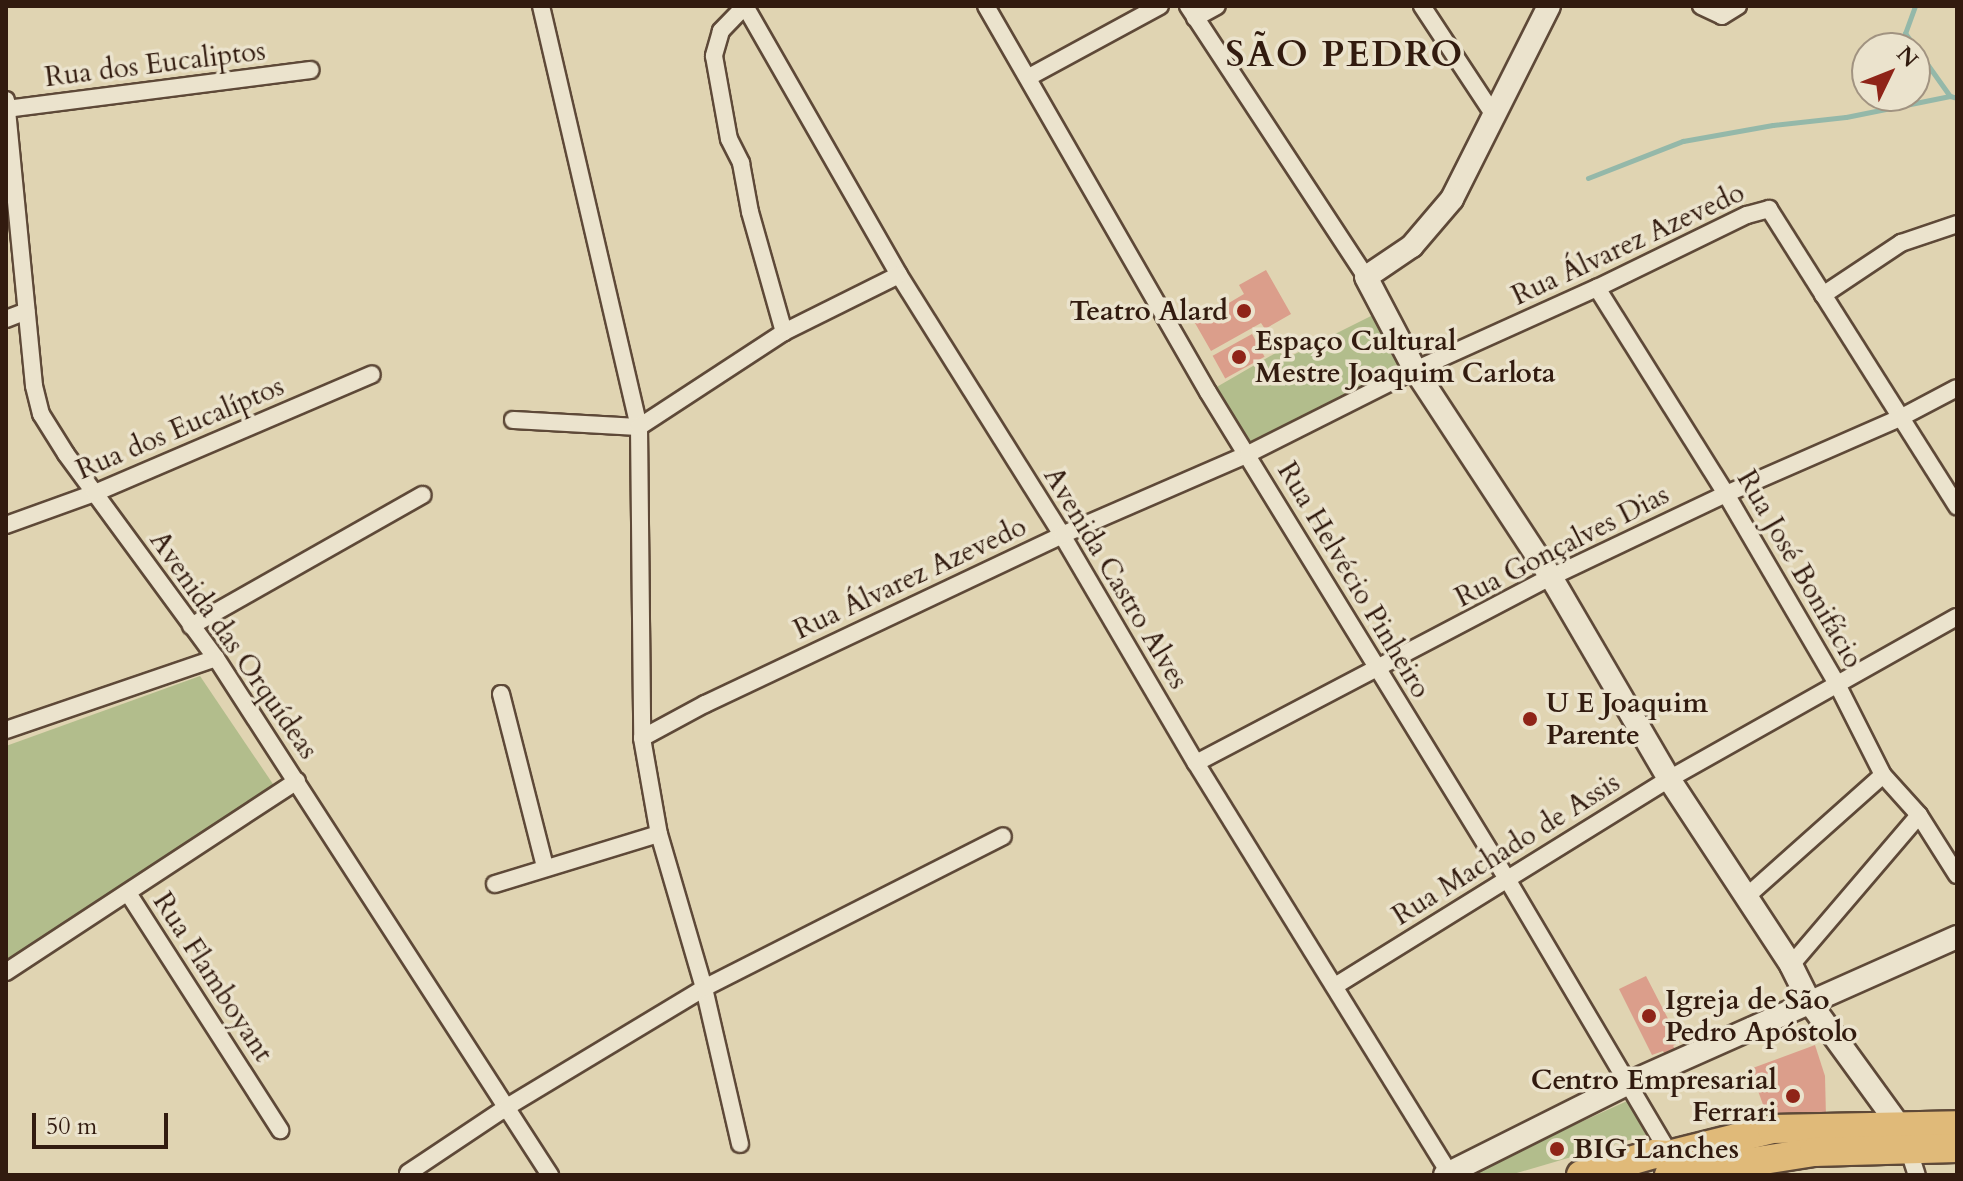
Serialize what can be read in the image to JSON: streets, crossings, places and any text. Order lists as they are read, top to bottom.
{
  "streets": {
    "street": [
      "Rua dos Eucaliptos",
      "Rua Álvarez Azevedo",
      "Rua dos Eucalíptos",
      "Rua Gonçalves Dias",
      "Rua José Bonifácio",
      "Avenida Castro Alves",
      "Rua Helvécio Pinheiro",
      "Avenida das Orquídeas",
      "Rua Machado de Assis",
      "Rua Flamboyant"
    ]
  },
  "crossings": [
    ["Rua dos Eucaliptos", "Avenida das Orquídeas"],
    ["Rua Álvarez Azevedo", "Rua José Bonifácio"],
    ["Rua Álvarez Azevedo", "Avenida Castro Alves"],
    ["Rua Álvarez Azevedo", "Rua Helvécio Pinheiro"],
    ["Rua dos Eucalíptos", "Avenida das Orquídeas"],
    ["Rua Gonçalves Dias", "Rua José Bonifácio"],
    ["Rua Gonçalves Dias", "Avenida Castro Alves"],
    ["Rua Gonçalves Dias", "Rua Helvécio Pinheiro"],
    ["Rua José Bonifácio", "Rua Machado de Assis"],
    ["Avenida Castro Alves", "Rua Machado de Assis"],
    ["Rua Helvécio Pinheiro", "Rua Machado de Assis"]
  ],
  "districts": ["SÃO PEDRO"],
  "places": [
    "Teatro Alard",
    "Espaço Cultural Mestre Joaquim Carlota",
    "U E Joaquim Parente",
    "Igreja de São Pedro Apóstolo",
    "Centro Empresarial Ferrari",
    "BIG Lanches"
  ],
  "scale_bar": "50 m",
  "north": "top right"
}
